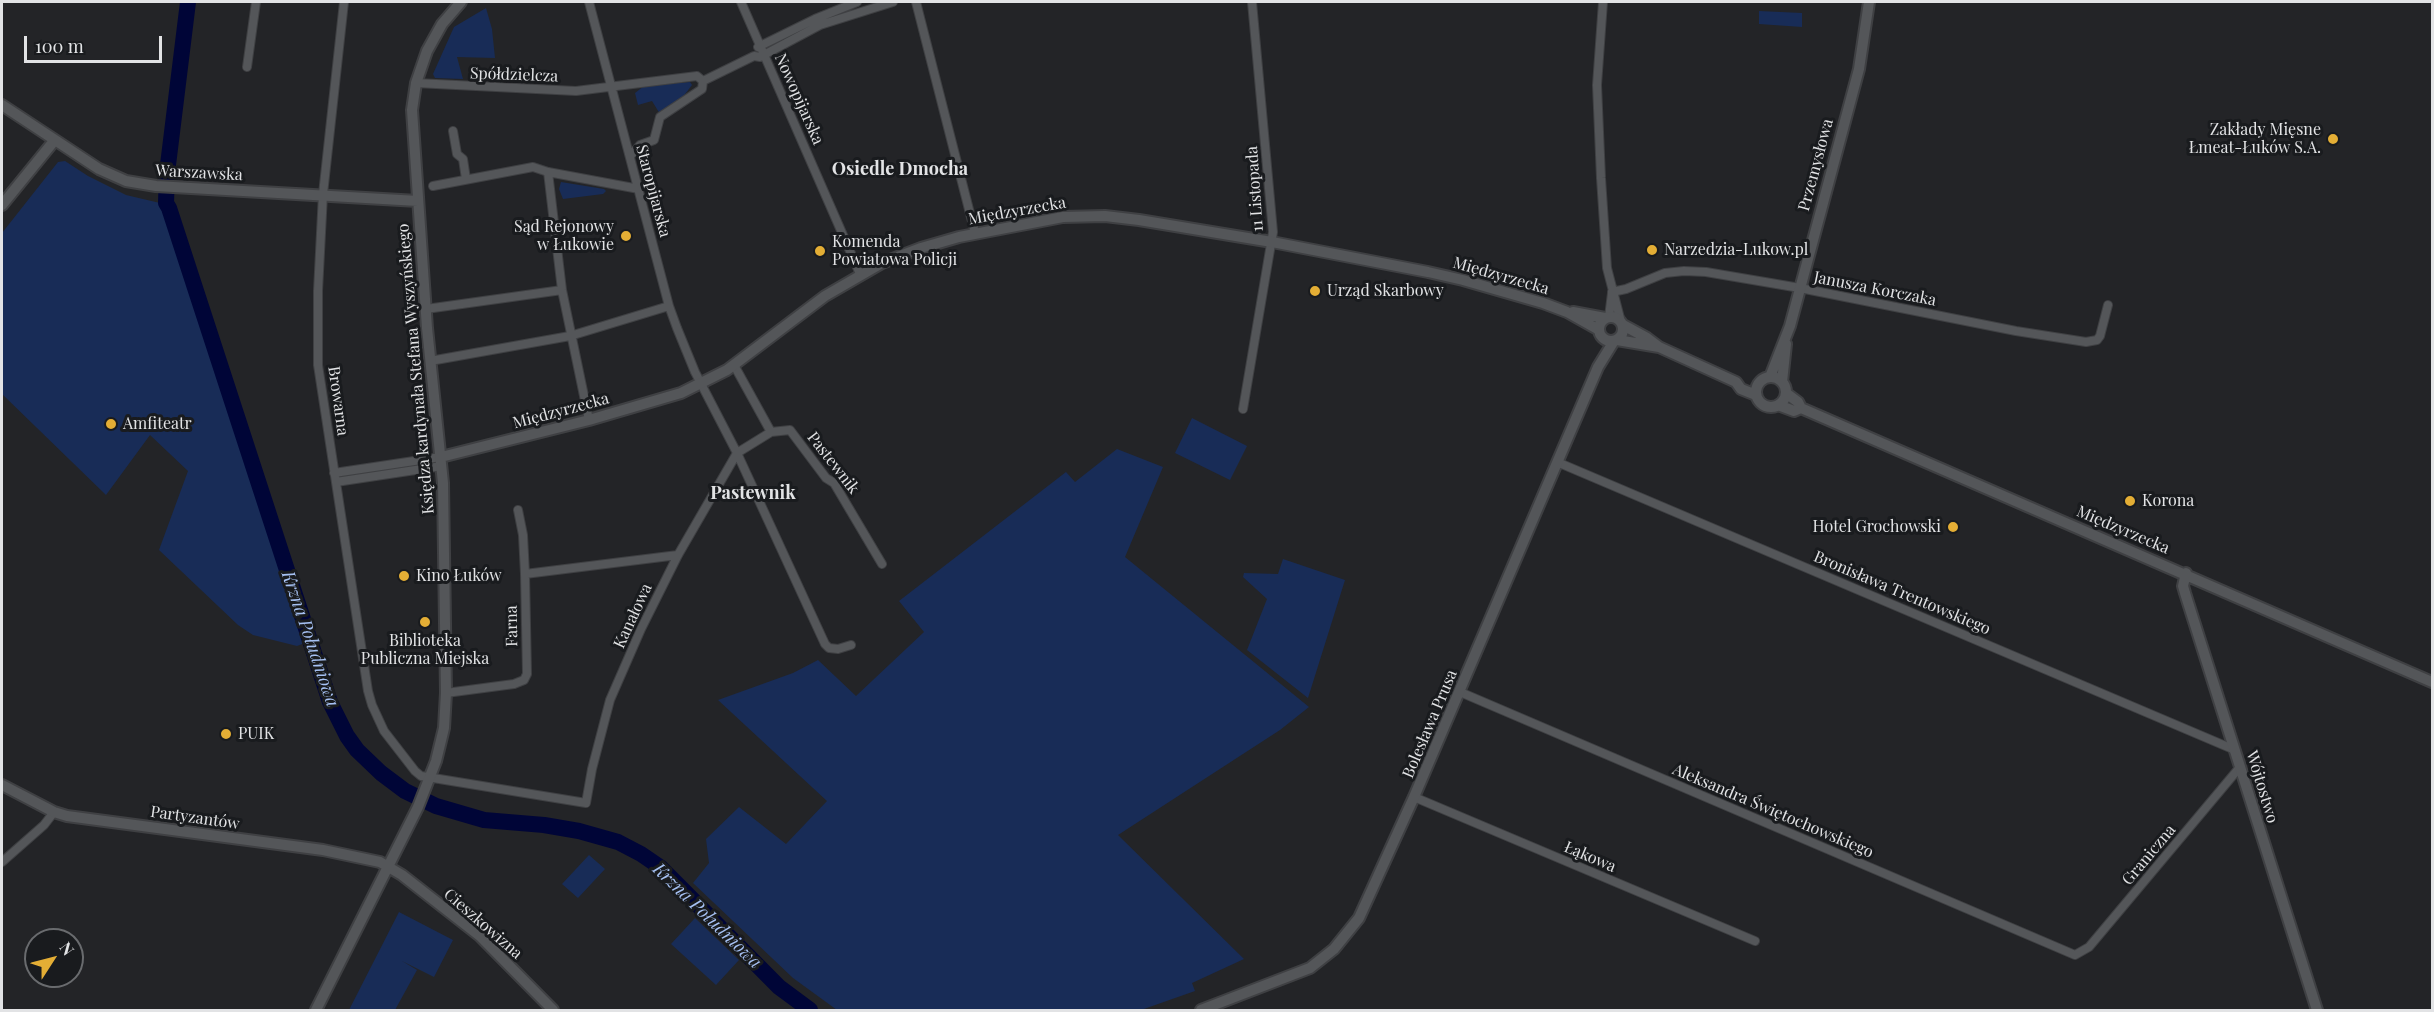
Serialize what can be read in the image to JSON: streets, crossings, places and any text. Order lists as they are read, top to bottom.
{
  "streets": {
    "main road": [
      "Przemysłowa",
      "Warszawska",
      "Międzyrzecka",
      "Księdza kardynała Stefana Wyszyńskiego",
      "Bolesława Prusa",
      "Wójtostwo",
      "Partyzantów",
      "Cieszkowizna"
    ],
    "street": [
      "Spółdzielcza",
      "Nowopijarska",
      "11 Listopada",
      "Staropijarska",
      "Janusza Korczaka",
      "Browarna",
      "Pastewnik",
      "Bronisława Trentowskiego",
      "Kanałowa",
      "Farna",
      "Aleksandra Świętochowskiego",
      "Graniczna",
      "Łąkowa"
    ]
  },
  "crossings": [
    ["Spółdzielcza", "Staropijarska"],
    ["Spółdzielcza", "Księdza kardynała Stefana Wyszyńskiego"],
    ["Nowopijarska", "Międzyrzecka"],
    ["Przemysłowa", "Międzyrzecka"],
    ["Przemysłowa", "Janusza Korczaka"],
    ["Warszawska", "Księdza kardynała Stefana Wyszyńskiego"],
    ["Warszawska", "Browarna"],
    ["11 Listopada", "Międzyrzecka"],
    ["Staropijarska", "Międzyrzecka"],
    ["Międzyrzecka", "Księdza kardynała Stefana Wyszyńskiego"],
    ["Międzyrzecka", "Bolesława Prusa"],
    ["Międzyrzecka", "Wójtostwo"],
    ["Księdza kardynała Stefana Wyszyńskiego", "Browarna"],
    ["Księdza kardynała Stefana Wyszyńskiego", "Kanałowa"],
    ["Księdza kardynała Stefana Wyszyńskiego", "Farna"],
    ["Księdza kardynała Stefana Wyszyńskiego", "Partyzantów"],
    ["Księdza kardynała Stefana Wyszyńskiego", "Cieszkowizna"],
    ["Browarna", "Kanałowa"],
    ["Bronisława Trentowskiego", "Bolesława Prusa"],
    ["Bronisława Trentowskiego", "Wójtostwo"],
    ["Bolesława Prusa", "Aleksandra Świętochowskiego"],
    ["Bolesława Prusa", "Łąkowa"],
    ["Wójtostwo", "Graniczna"],
    ["Aleksandra Świętochowskiego", "Graniczna"],
    ["Partyzantów", "Cieszkowizna"]
  ],
  "districts": ["Osiedle Dmocha", "Pastewnik"],
  "water": ["Krzna Południowa"],
  "places": [
    "Zakłady Mięsne Łmeat-Łuków S.A.",
    "Sąd Rejonowy w Łukowie",
    "Narzedzia-Lukow.pl",
    "Komenda Powiatowa Policji",
    "Urząd Skarbowy",
    "Amfiteatr",
    "Korona",
    "Hotel Grochowski",
    "Kino Łuków",
    "Biblioteka Publiczna Miejska",
    "PUIK"
  ],
  "scale_bar": "100 m",
  "north": "top right"
}
